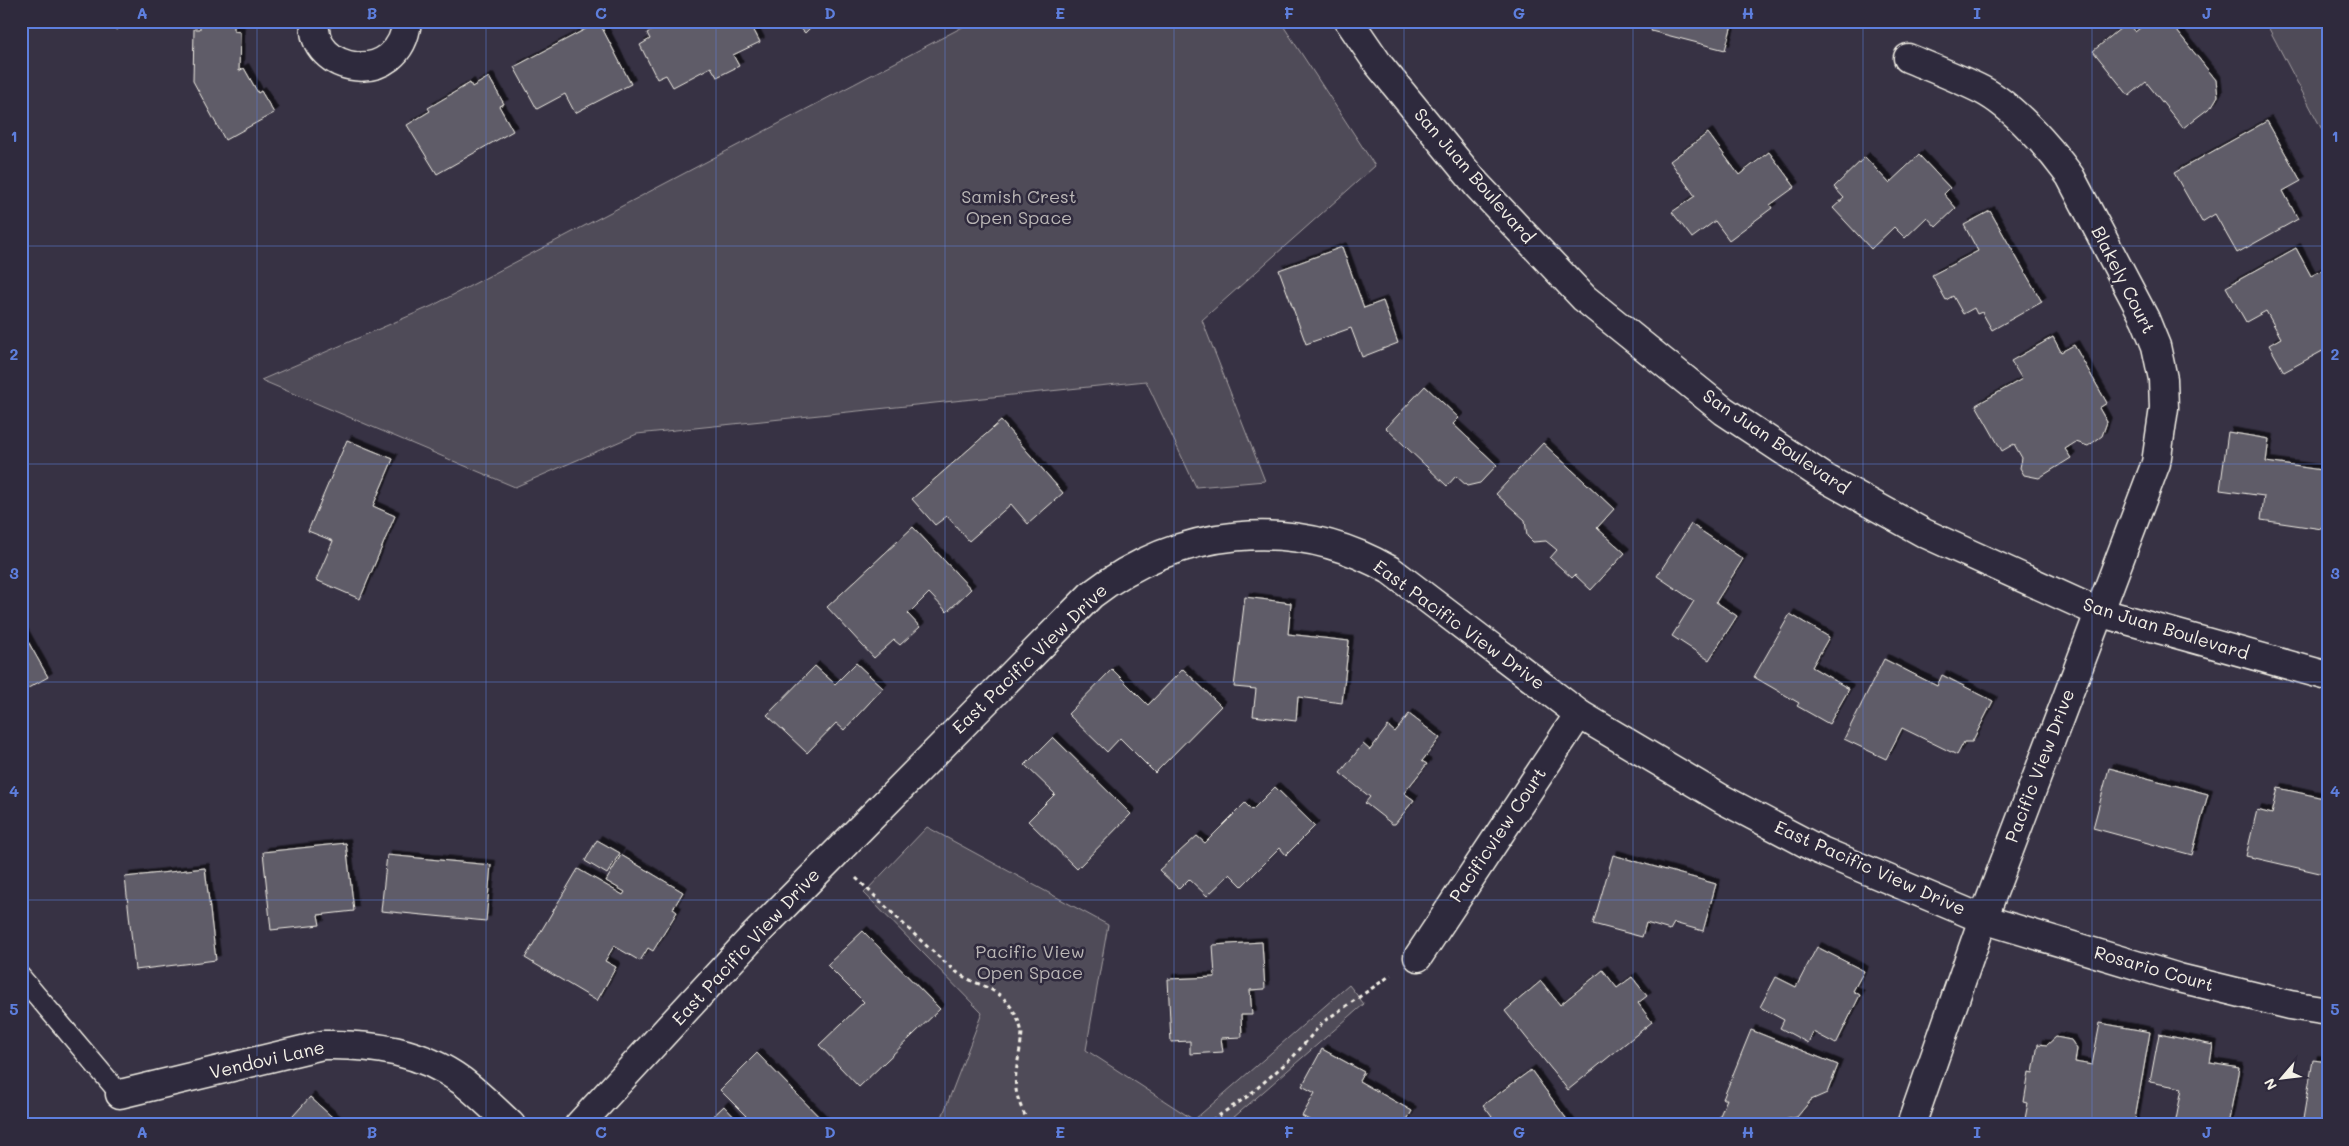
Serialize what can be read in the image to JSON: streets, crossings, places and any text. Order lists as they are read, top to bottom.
{
  "streets": {
    "street": [
      "San Juan Boulevard",
      "Blakely Court",
      "East Pacific View Drive",
      "Pacific View Drive",
      "Pacificview Court",
      "Rosario Court",
      "Vendovi Lane"
    ]
  },
  "crossings": [
    ["San Juan Boulevard", "Blakely Court"],
    ["San Juan Boulevard", "Pacific View Drive"],
    ["Blakely Court", "Pacific View Drive"],
    ["East Pacific View Drive", "Pacific View Drive"],
    ["East Pacific View Drive", "Pacificview Court"],
    ["East Pacific View Drive", "Rosario Court"],
    ["Pacific View Drive", "Rosario Court"]
  ],
  "parks": ["Samish Crest Open Space", "Pacific View Open Space"],
  "north": "bottom left",
  "grid": {
    "columns": [
      "A",
      "B",
      "C",
      "D",
      "E",
      "F",
      "G",
      "H",
      "I",
      "J"
    ],
    "rows": [
      "1",
      "2",
      "3",
      "4",
      "5"
    ]
  }
}
